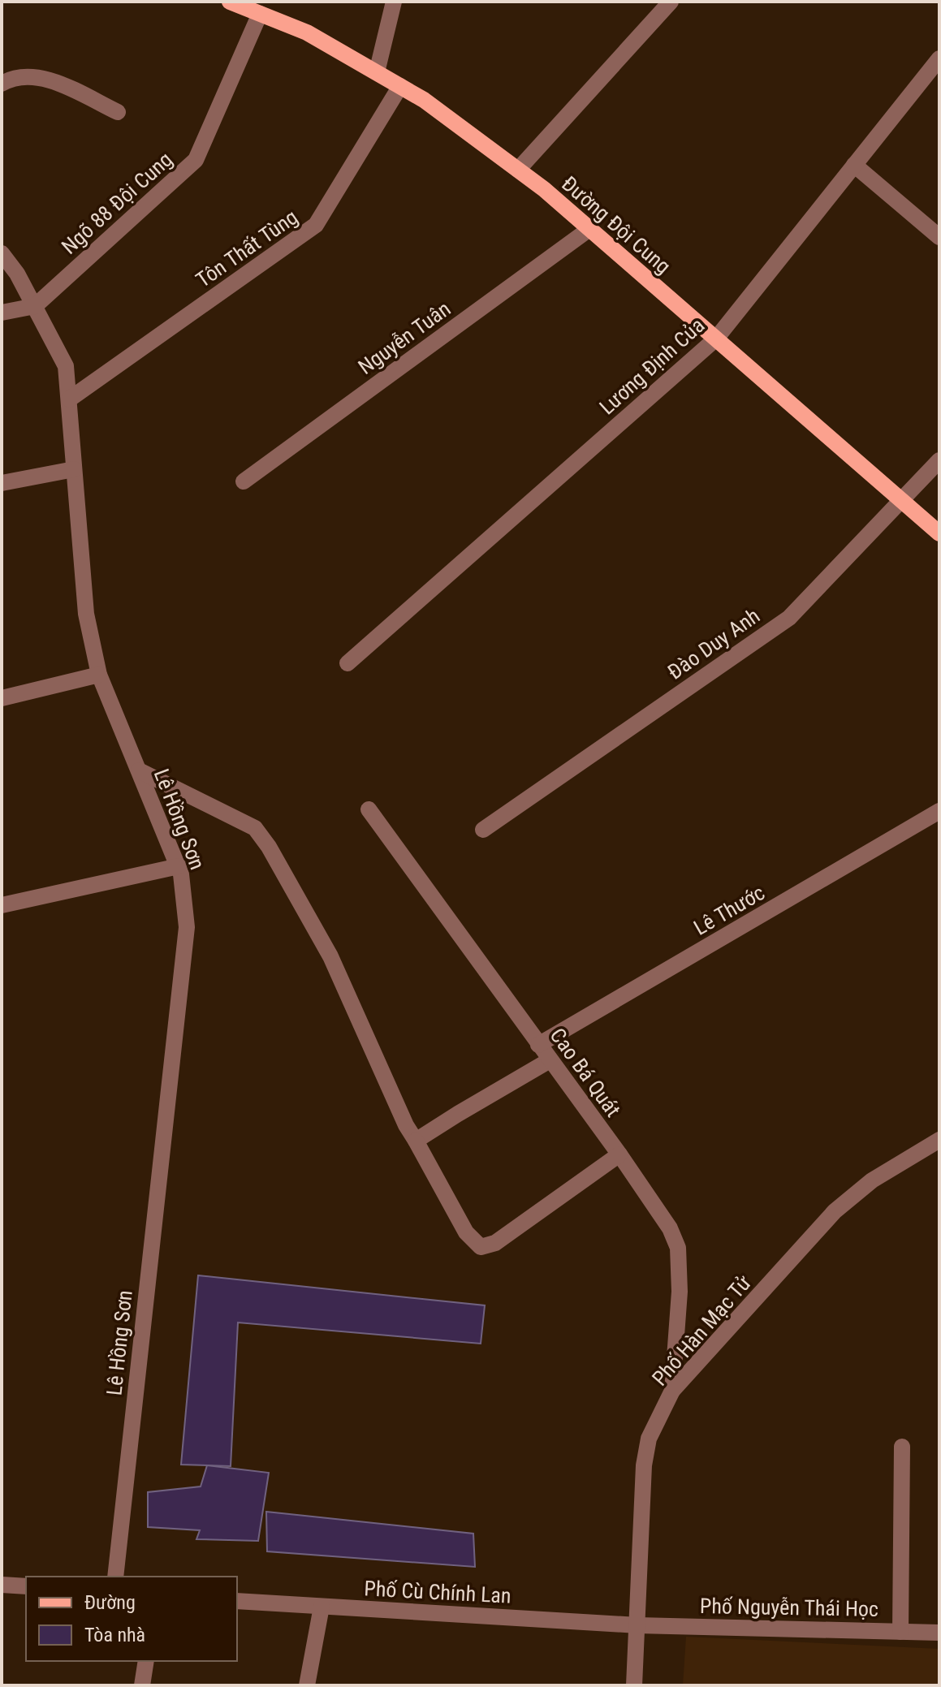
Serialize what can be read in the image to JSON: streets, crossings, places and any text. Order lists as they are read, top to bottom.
{
  "streets": {
    "main road": ["Đường Đội Cung"],
    "street": [
      "Ngõ 88 Đội Cung",
      "Tôn Thất Tùng",
      "Nguyễn Tuân",
      "Lương Định Của",
      "Đào Duy Anh",
      "Lê Hồng Sơn",
      "Lê Thước",
      "Cao Bá Quát",
      "Phố Hàn Mạc Tử",
      "Phố Cù Chính Lan",
      "Phố Nguyễn Thái Học"
    ]
  },
  "crossings": [
    ["Ngõ 88 Đội Cung", "Đường Đội Cung"],
    ["Ngõ 88 Đội Cung", "Lê Hồng Sơn"],
    ["Đường Đội Cung", "Tôn Thất Tùng"],
    ["Đường Đội Cung", "Nguyễn Tuân"],
    ["Đường Đội Cung", "Lương Định Của"],
    ["Đường Đội Cung", "Đào Duy Anh"],
    ["Tôn Thất Tùng", "Lê Hồng Sơn"],
    ["Lê Thước", "Cao Bá Quát"],
    ["Cao Bá Quát", "Phố Hàn Mạc Tử"],
    ["Phố Hàn Mạc Tử", "Phố Cù Chính Lan"],
    ["Phố Hàn Mạc Tử", "Phố Nguyễn Thái Học"],
    ["Phố Cù Chính Lan", "Phố Nguyễn Thái Học"]
  ],
  "legend": ["Đường", "Tòa nhà"]
}
